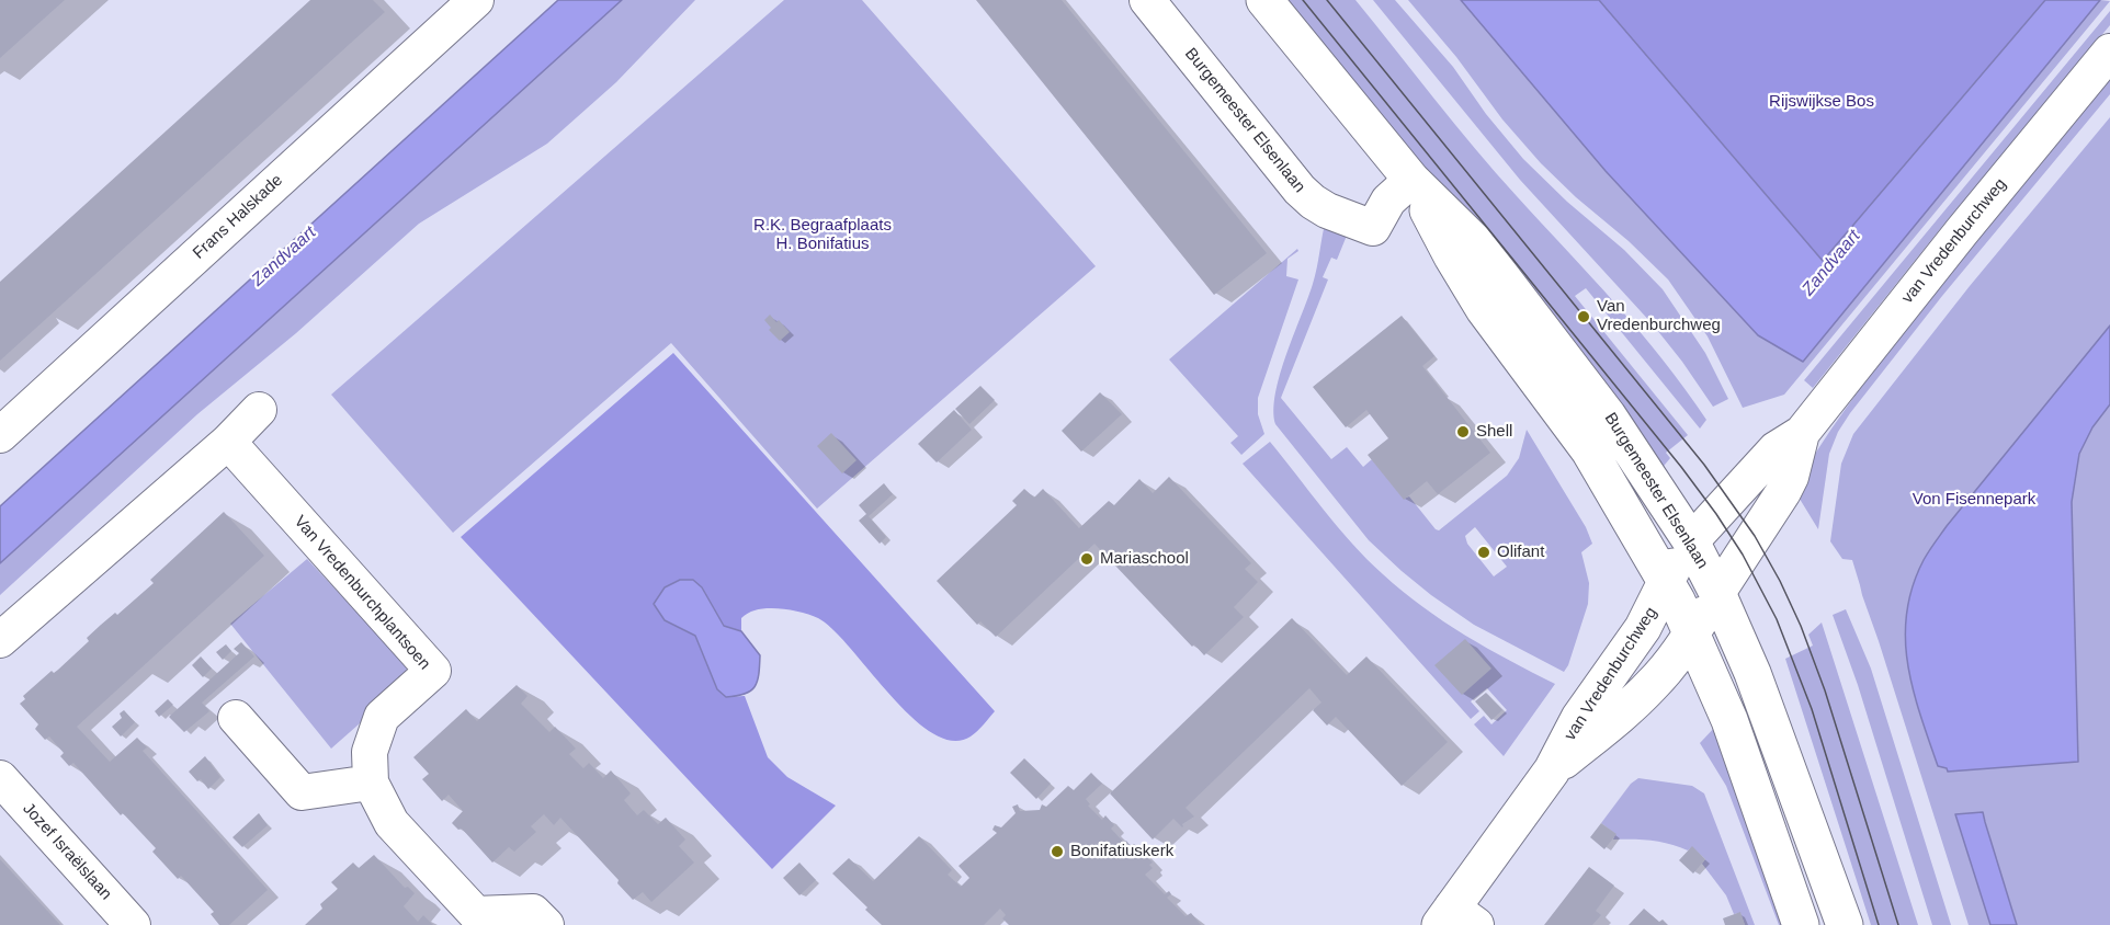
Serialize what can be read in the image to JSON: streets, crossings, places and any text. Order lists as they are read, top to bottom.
{
  "streets": {
    "main road": ["Burgemeester Elsenlaan", "van Vredenburchweg"],
    "street": ["Frans Halskade", "Van Vredenburchplantsoen", "Jozef Israëlslaan"]
  },
  "crossings": [
    ["Burgemeester Elsenlaan", "van Vredenburchweg"]
  ],
  "water": ["Zandvaart"],
  "parks": ["Rijswijkse Bos", "R.K. Begraafplaats H. Bonifatius", "Von Fisennepark"],
  "places": [
    "Van Vredenburchweg",
    "Shell",
    "Olifant",
    "Mariaschool",
    "Bonifatiuskerk"
  ]
}
